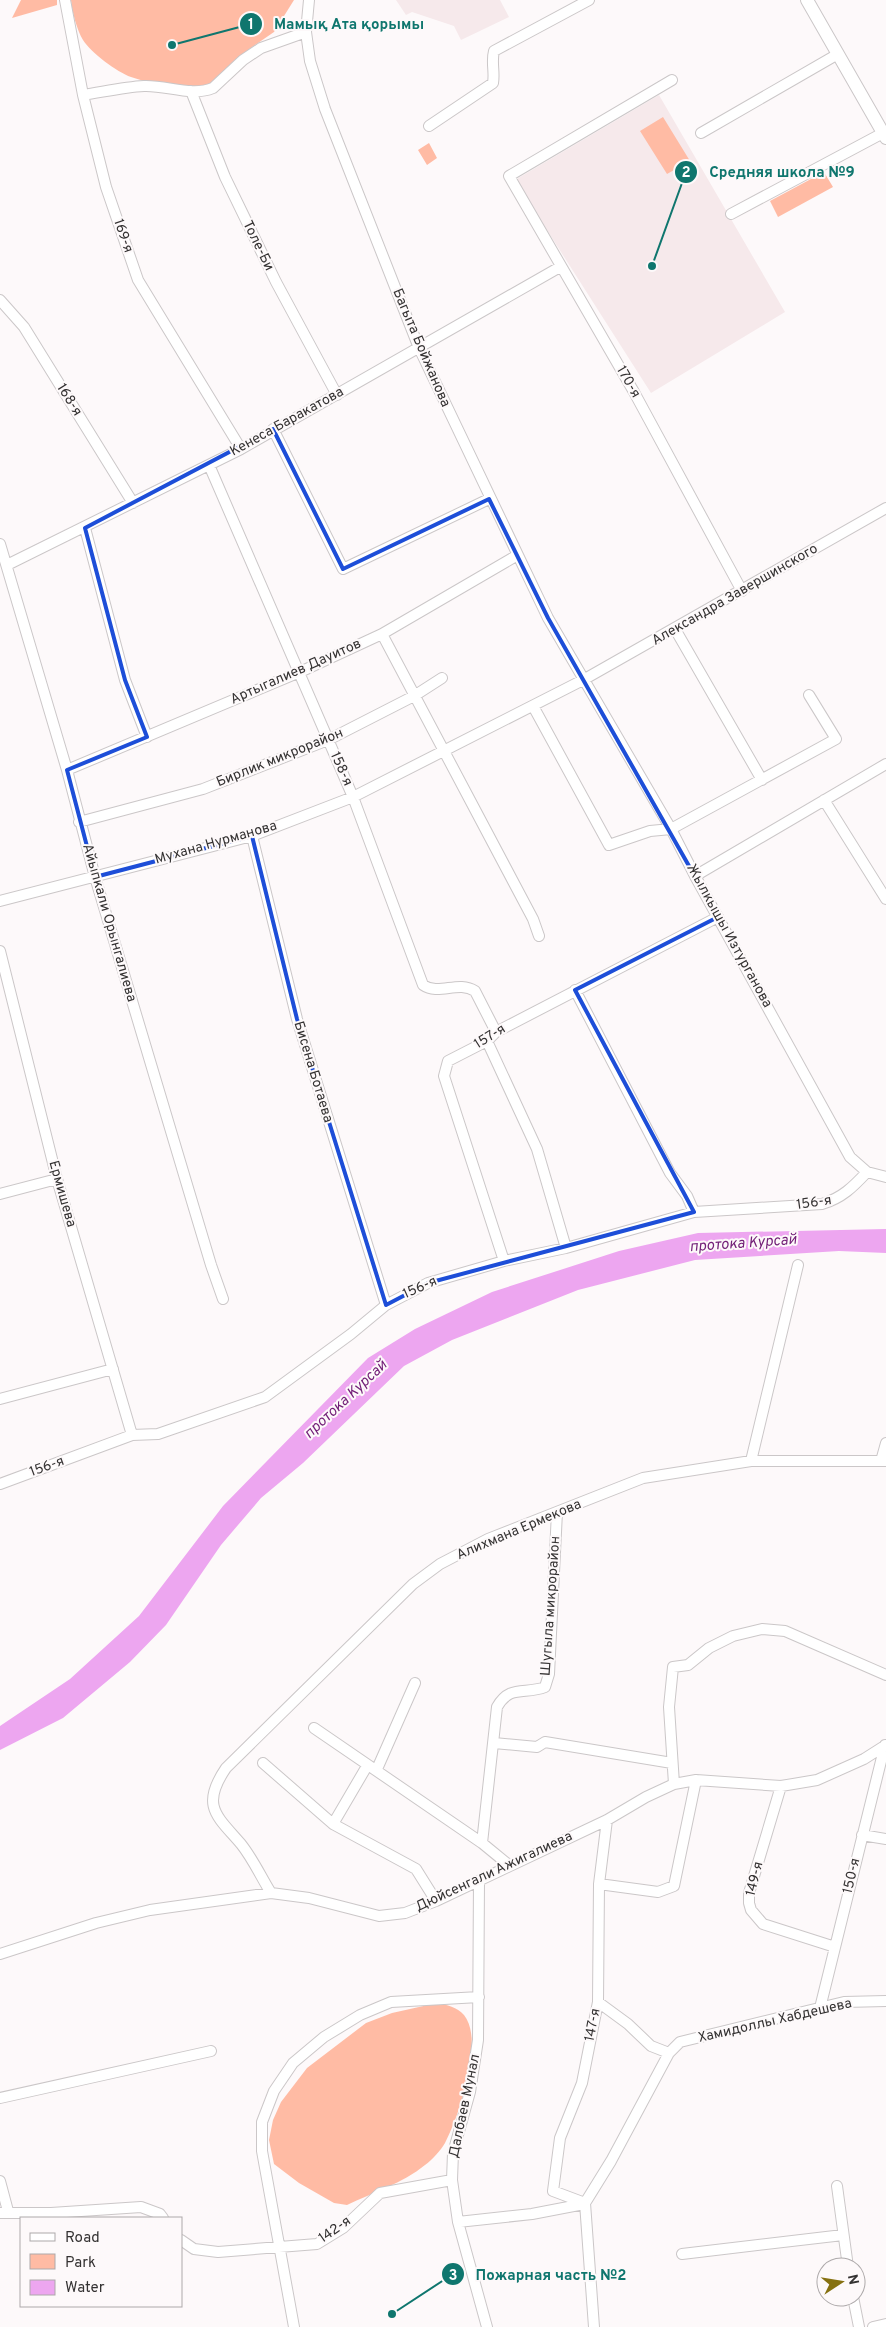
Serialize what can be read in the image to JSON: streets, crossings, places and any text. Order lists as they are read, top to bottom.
{
  "streets": {
    "street": [
      "169-я",
      "Толе-Би",
      "Багыта Бойжанова",
      "170-я",
      "168-я",
      "Кенеса Баракатова",
      "Александра Завершинского",
      "Артыгалиев Дауитов",
      "Бирлик микрорайон",
      "158-я",
      "Мухана Нурманова",
      "Айыпкали Орынгалиева",
      "Жылкышы Изтурганова",
      "157-я",
      "Бисена Ботаева",
      "Ермишева",
      "156-я",
      "Алихмана Ермекова",
      "Шугыла микрорайон",
      "Дюйсенгали Ажигалиева",
      "150-я",
      "149-я",
      "Хамидоллы Хабдешева",
      "147-я",
      "Далбаев Мунал",
      "142-я"
    ]
  },
  "crossings": [
    ["169-я", "Кенеса Баракатова"],
    ["Толе-Би", "Кенеса Баракатова"],
    ["Багыта Бойжанова", "Кенеса Баракатова"],
    ["Багыта Бойжанова", "Александра Завершинского"],
    ["Багыта Бойжанова", "Артыгалиев Дауитов"],
    ["Багыта Бойжанова", "Мухана Нурманова"],
    ["Багыта Бойжанова", "Жылкышы Изтурганова"],
    ["170-я", "Кенеса Баракатова"],
    ["170-я", "Александра Завершинского"],
    ["168-я", "Кенеса Баракатова"],
    ["Кенеса Баракатова", "158-я"],
    ["Кенеса Баракатова", "Айыпкали Орынгалиева"],
    ["Александра Завершинского", "Мухана Нурманова"],
    ["Александра Завершинского", "Жылкышы Изтурганова"],
    ["Артыгалиев Дауитов", "158-я"],
    ["Артыгалиев Дауитов", "Айыпкали Орынгалиева"],
    ["Бирлик микрорайон", "158-я"],
    ["Бирлик микрорайон", "Айыпкали Орынгалиева"],
    ["158-я", "Мухана Нурманова"],
    ["158-я", "157-я"],
    ["Мухана Нурманова", "Айыпкали Орынгалиева"],
    ["Мухана Нурманова", "Жылкышы Изтурганова"],
    ["Мухана Нурманова", "Бисена Ботаева"],
    ["Жылкышы Изтурганова", "157-я"],
    ["Жылкышы Изтурганова", "156-я"],
    ["157-я", "156-я"],
    ["Бисена Ботаева", "156-я"],
    ["Ермишева", "156-я"],
    ["Алихмана Ермекова", "Шугыла микрорайон"],
    ["Алихмана Ермекова", "Дюйсенгали Ажигалиева"],
    ["Дюйсенгали Ажигалиева", "150-я"],
    ["Дюйсенгали Ажигалиева", "149-я"],
    ["Дюйсенгали Ажигалиева", "147-я"],
    ["Дюйсенгали Ажигалиева", "Далбаев Мунал"],
    ["150-я", "149-я"],
    ["150-я", "Хамидоллы Хабдешева"],
    ["Далбаев Мунал", "142-я"]
  ],
  "water": ["протока Курсай"],
  "places": ["Мамық Ата қорымы", "Средняя школа №9", "Пожарная часть №2"],
  "legend": ["Road", "Park", "Water"],
  "north": "right"
}
